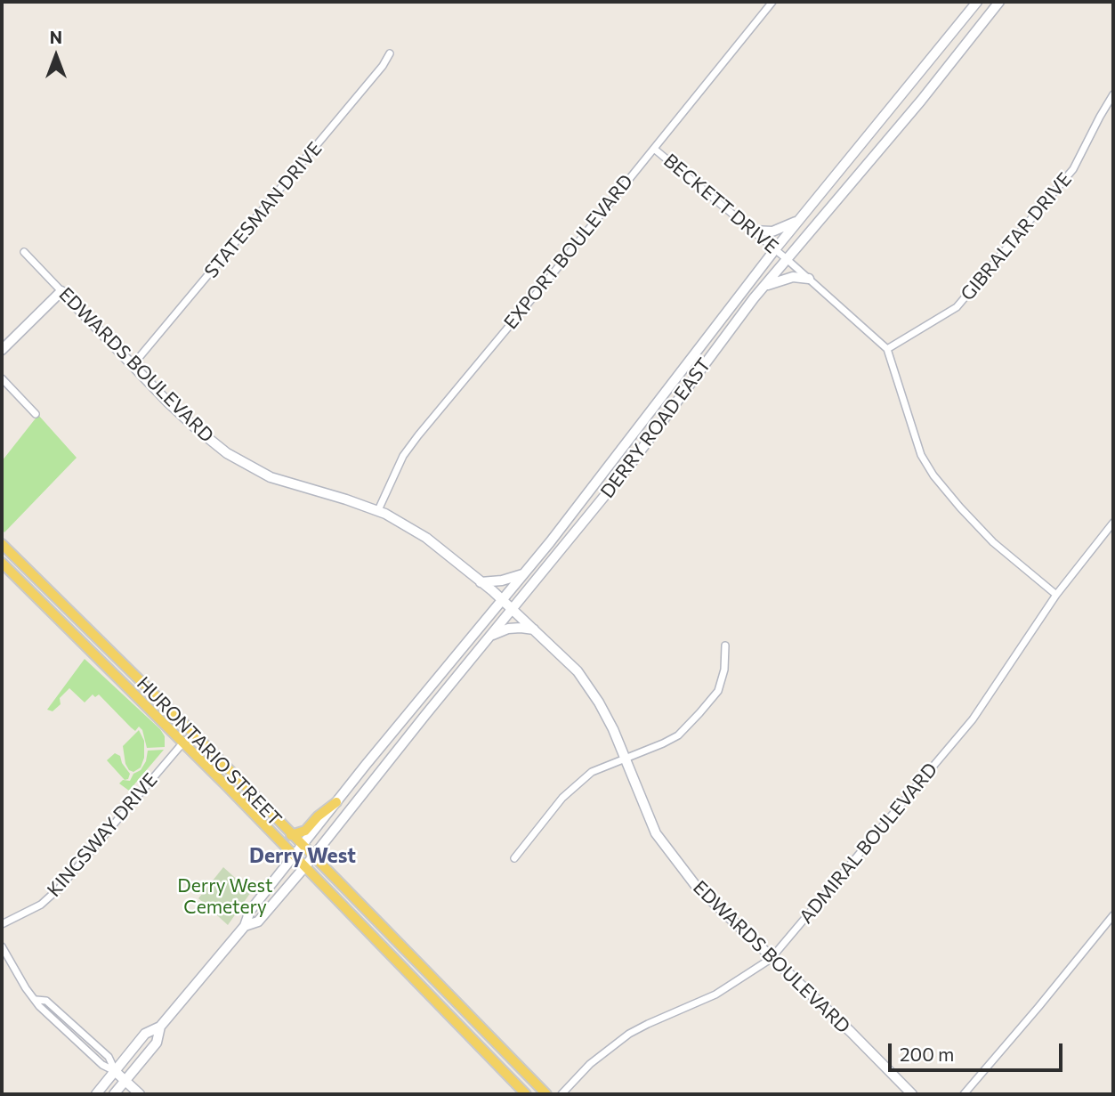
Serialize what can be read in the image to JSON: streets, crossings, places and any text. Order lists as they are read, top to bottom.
{
  "streets": {
    "main road": ["EDWARDS BOULEVARD", "DERRY ROAD EAST", "HURONTARIO STREET"],
    "street": [
      "BECKETT DRIVE",
      "STATESMAN DRIVE",
      "GIBRALTAR DRIVE",
      "EXPORT BOULEVARD",
      "KINGSWAY DRIVE",
      "ADMIRAL BOULEVARD"
    ]
  },
  "crossings": [
    ["BECKETT DRIVE", "GIBRALTAR DRIVE"],
    ["BECKETT DRIVE", "EXPORT BOULEVARD"],
    ["BECKETT DRIVE", "DERRY ROAD EAST"],
    ["STATESMAN DRIVE", "EDWARDS BOULEVARD"],
    ["EXPORT BOULEVARD", "EDWARDS BOULEVARD"],
    ["EDWARDS BOULEVARD", "DERRY ROAD EAST"],
    ["EDWARDS BOULEVARD", "ADMIRAL BOULEVARD"],
    ["DERRY ROAD EAST", "HURONTARIO STREET"],
    ["HURONTARIO STREET", "KINGSWAY DRIVE"]
  ],
  "districts": ["Derry West"],
  "parks": ["Derry West Cemetery"],
  "scale_bar": "200 m",
  "north": "top"
}
